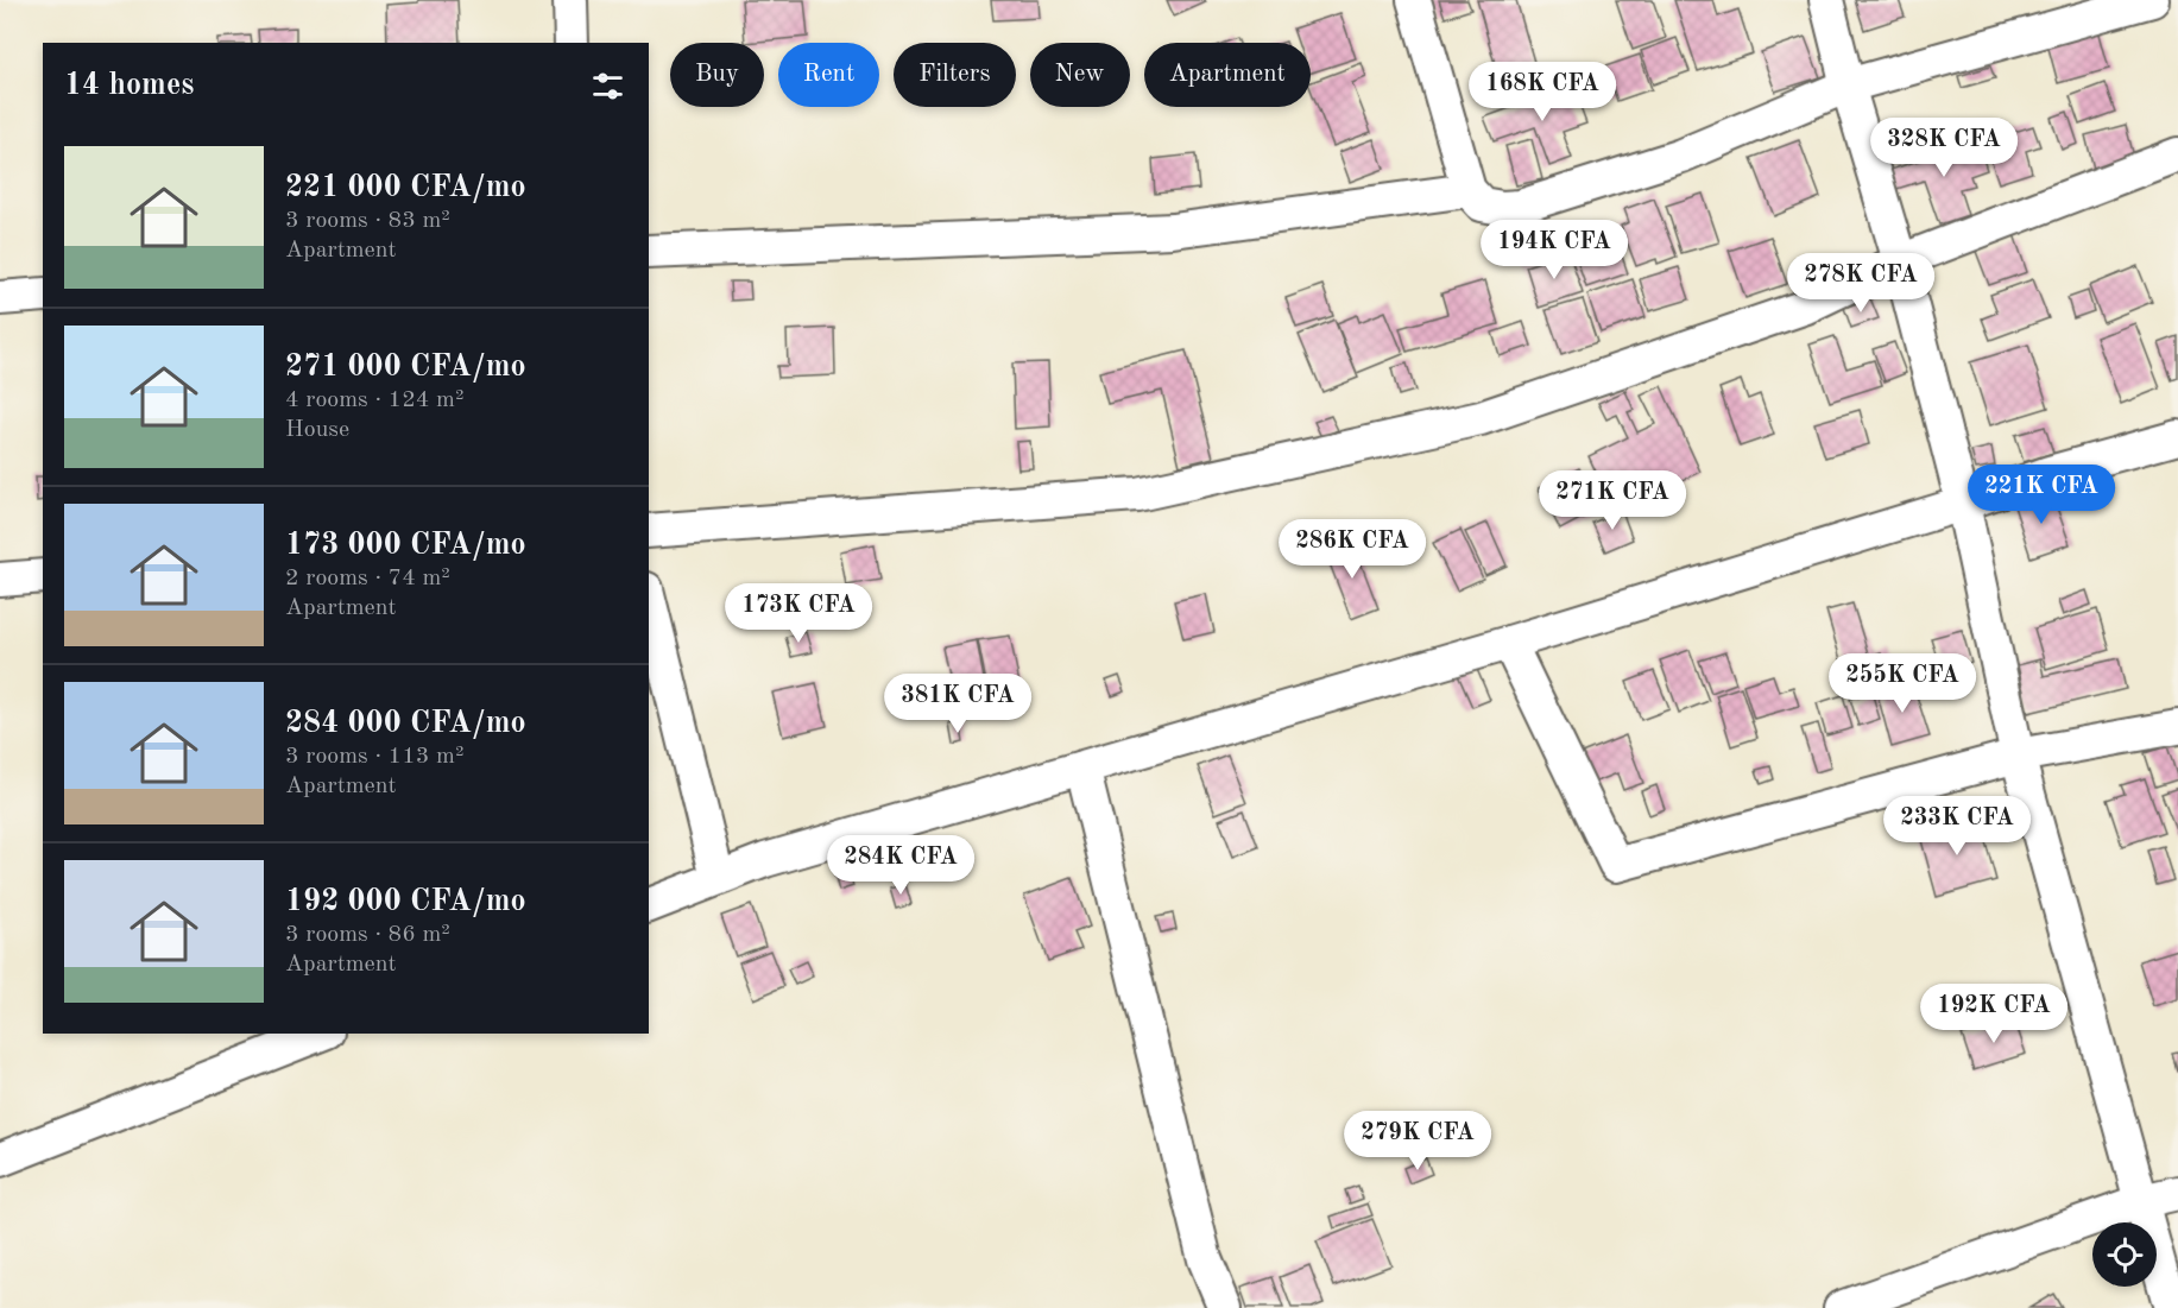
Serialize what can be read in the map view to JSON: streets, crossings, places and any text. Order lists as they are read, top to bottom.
{
  "page": {
    "chip": [
      "Buy",
      "Rent",
      "Filters",
      "New",
      "Apartment"
    ],
    "heading": "14 homes",
    "price": [
      "168K CFA",
      "328K CFA",
      "194K CFA",
      "278K CFA",
      "221K CFA",
      "271K CFA",
      "286K CFA",
      "173K CFA",
      "255K CFA",
      "381K CFA",
      "233K CFA",
      "284K CFA",
      "192K CFA",
      "279K CFA"
    ],
    "list": [
      {
        "name": "221 000 CFA/mo",
        "note": "3 rooms · 83 m² · Apartment"
      },
      {
        "name": "271 000 CFA/mo",
        "note": "4 rooms · 124 m² · House"
      },
      {
        "name": "173 000 CFA/mo",
        "note": "2 rooms · 74 m² · Apartment"
      },
      {
        "name": "284 000 CFA/mo",
        "note": "3 rooms · 113 m² · Apartment"
      },
      {
        "name": "192 000 CFA/mo",
        "note": "3 rooms · 86 m² · Apartment"
      }
    ]
  }
}
